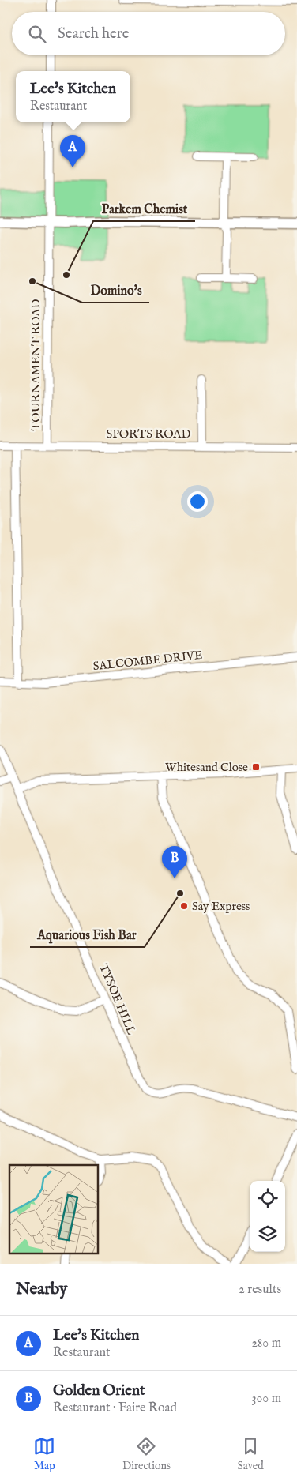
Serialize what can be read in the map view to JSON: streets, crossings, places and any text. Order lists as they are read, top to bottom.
{
  "streets": {
    "street": [
      "TOURNAMENT ROAD",
      "SPORTS ROAD",
      "SALCOMBE DRIVE",
      "TYSOE HILL"
    ]
  },
  "crossings": [
    ["TOURNAMENT ROAD", "SPORTS ROAD"]
  ],
  "places": {
    "other": [
      "Parkem Chemist",
      "Domino's",
      "Aquarious Fish Bar",
      "Say Express"
    ],
    "transit": ["Whitesand Close"]
  },
  "page": {
    "search": "Search here",
    "popup": ["Lee's Kitchen", "Restaurant"],
    "pins": ["A", "B"],
    "heading": ["Nearby", "2 results"],
    "list": [
      {
        "mark": "A",
        "name": "Lee's Kitchen",
        "note": "Restaurant",
        "value": "280 m"
      },
      {
        "mark": "B",
        "name": "Golden Orient",
        "note": "Restaurant · Faire Road",
        "value": "300 m"
      }
    ],
    "nav": ["Map", "Directions", "Saved"]
  }
}
